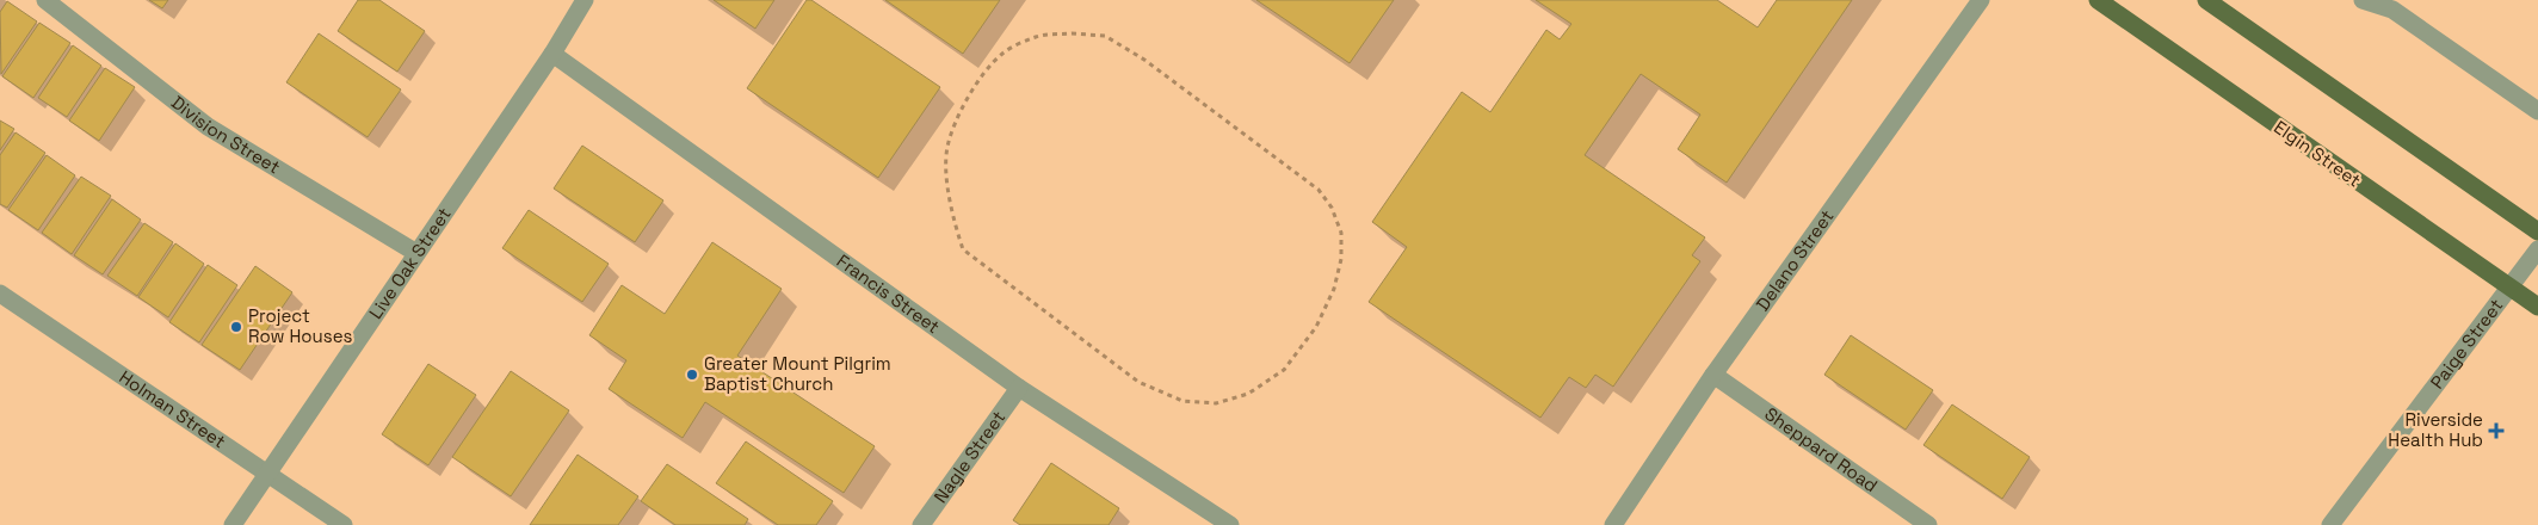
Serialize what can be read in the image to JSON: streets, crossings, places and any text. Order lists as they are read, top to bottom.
{
  "streets": {
    "main road": ["Elgin Street"],
    "street": [
      "Division Street",
      "Delano Street",
      "Live Oak Street",
      "Francis Street",
      "Paige Street",
      "Holman Street",
      "Sheppard Road",
      "Nagle Street"
    ]
  },
  "crossings": [
    ["Division Street", "Live Oak Street"],
    ["Elgin Street", "Paige Street"],
    ["Delano Street", "Sheppard Road"],
    ["Live Oak Street", "Francis Street"],
    ["Live Oak Street", "Holman Street"],
    ["Francis Street", "Nagle Street"]
  ],
  "places": {
    "other": ["Project Row Houses", "Greater Mount Pilgrim Baptist Church"],
    "health": ["Riverside Health Hub"]
  }
}
